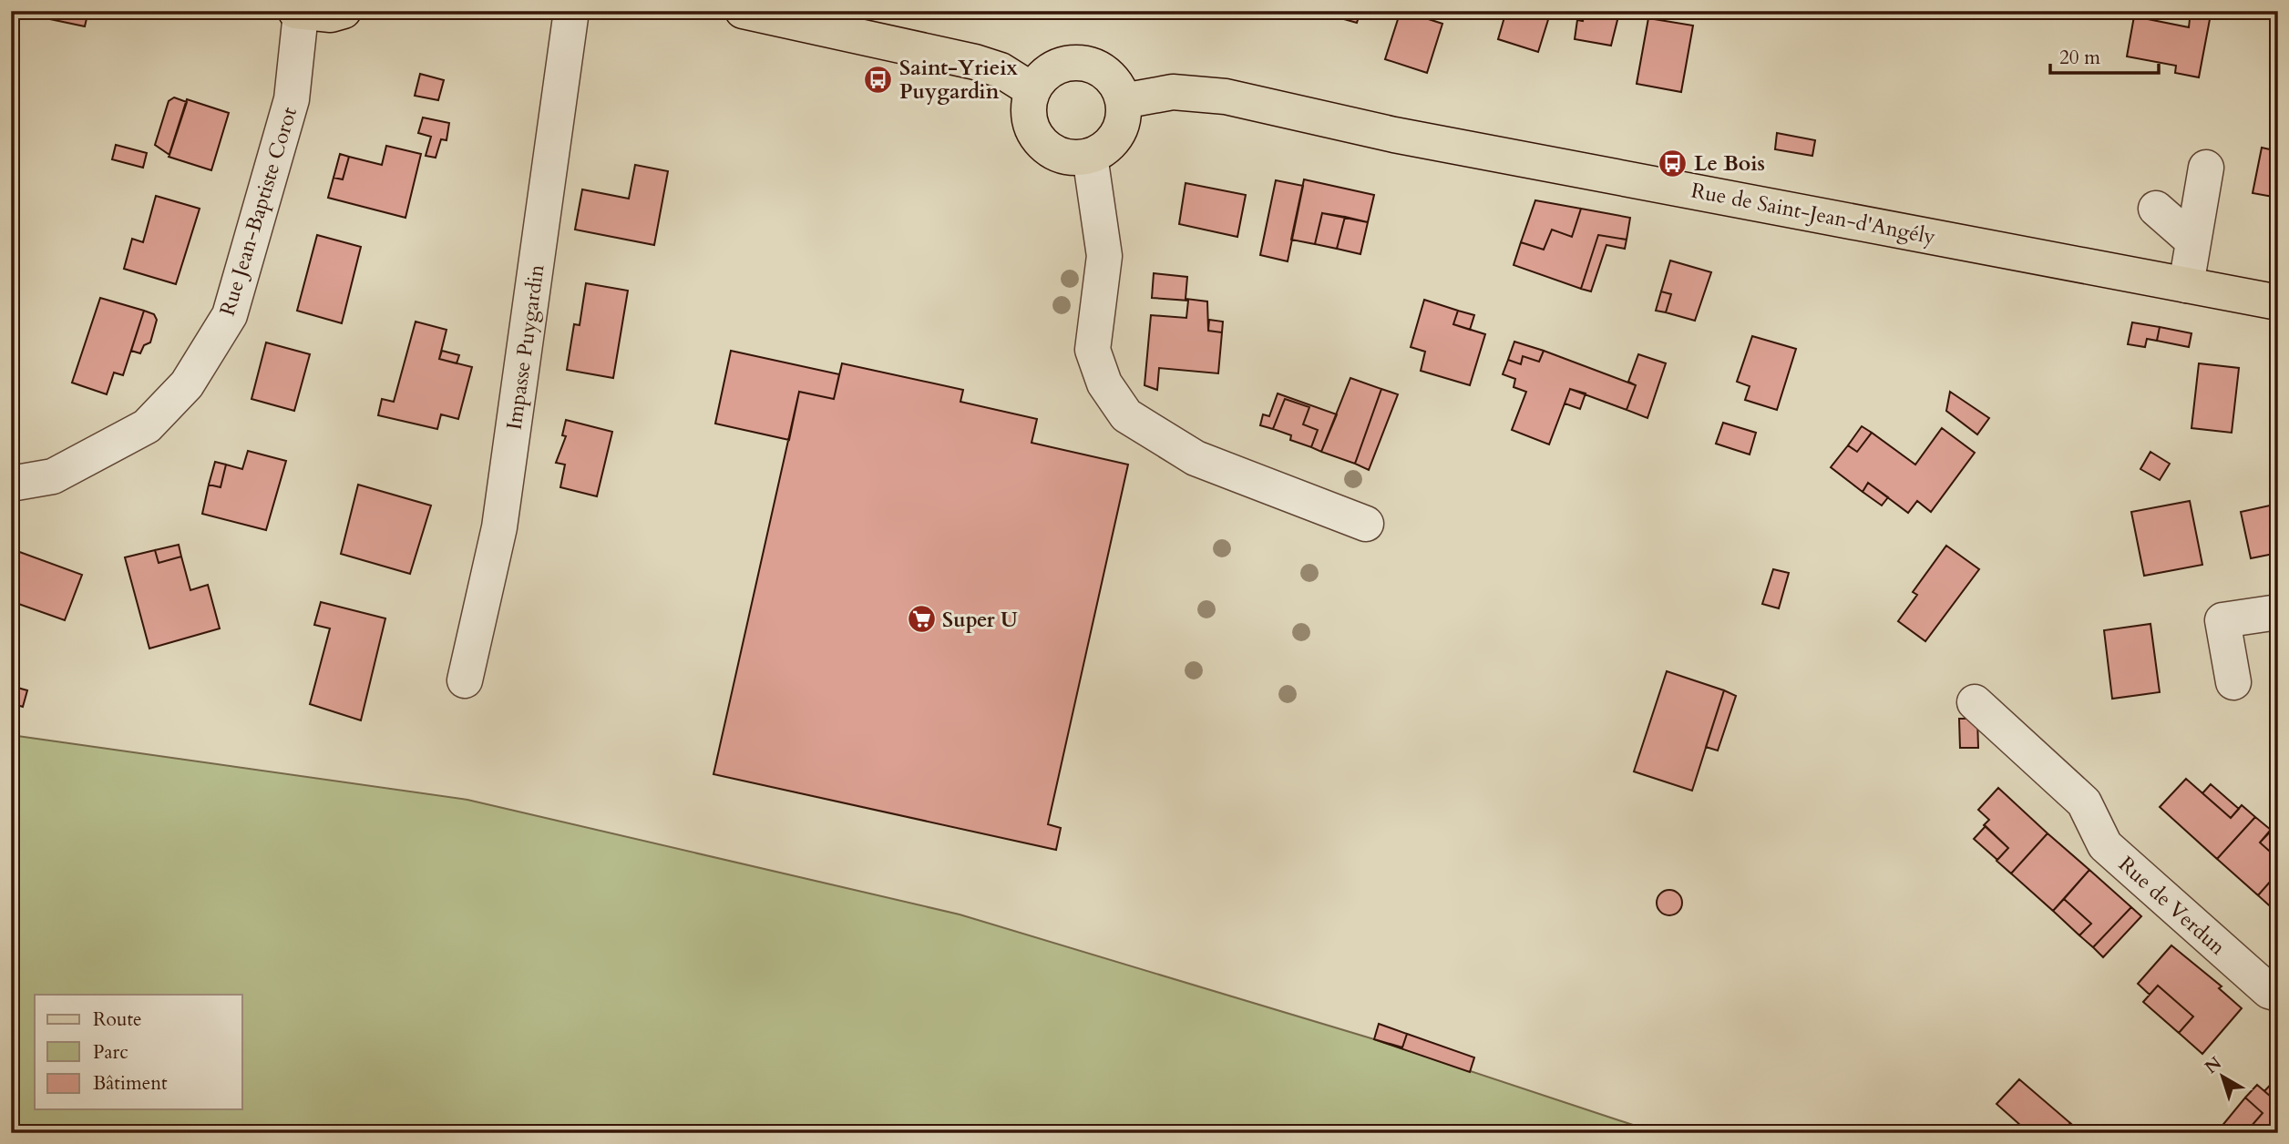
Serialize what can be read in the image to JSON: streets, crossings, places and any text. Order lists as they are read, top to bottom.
{
  "streets": {
    "main road": ["Rue de Saint-Jean-d'Angély"],
    "street": ["Rue Jean-Baptiste Corot", "Impasse Puygardin", "Rue de Verdun"]
  },
  "places": {
    "bus stop": ["Saint-Yrieix Puygardin", "Le Bois"],
    "supermarket": ["Super U"]
  },
  "legend": ["Route", "Parc", "Bâtiment"],
  "scale_bar": "20 m",
  "north": "top left"
}
